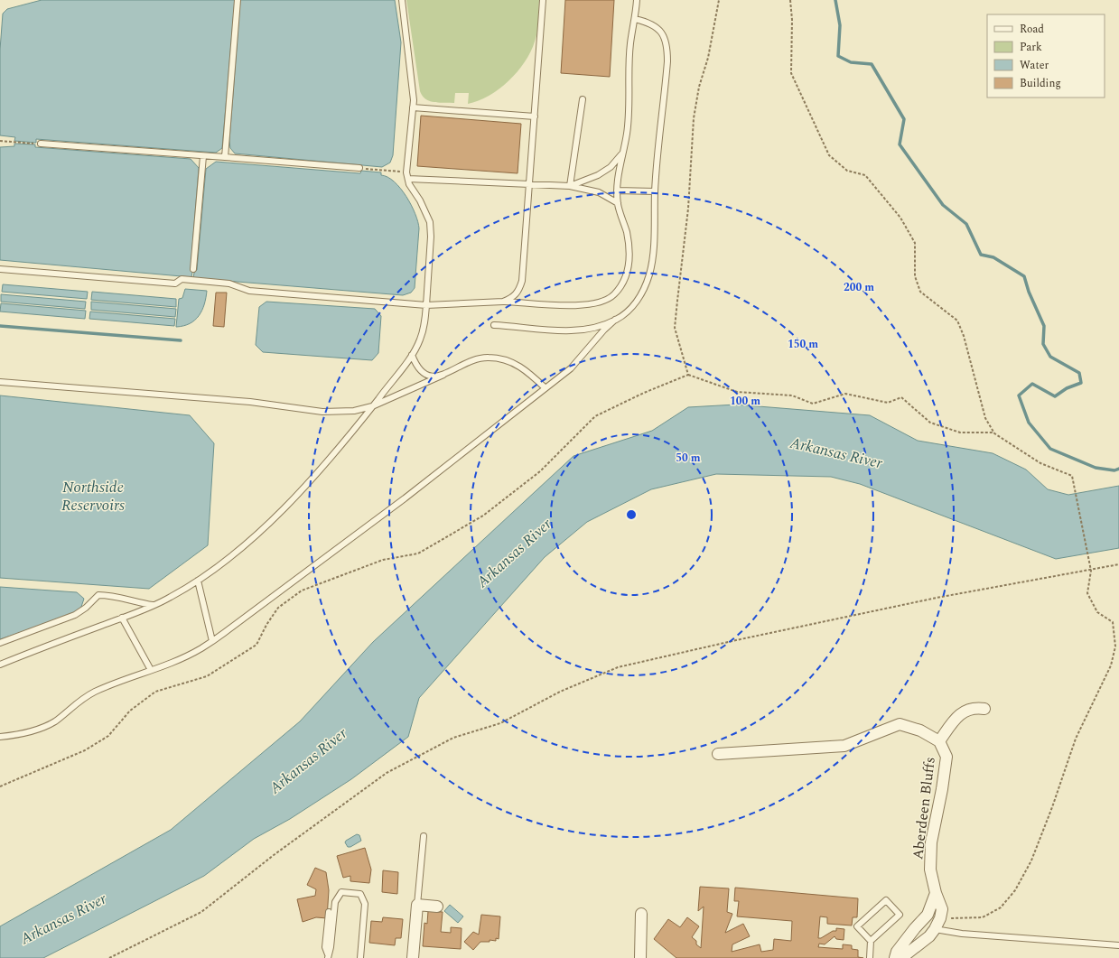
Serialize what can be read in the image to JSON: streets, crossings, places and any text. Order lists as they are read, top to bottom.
{
  "streets": {
    "street": ["Aberdeen Bluffs"]
  },
  "water": ["Arkansas River", "Northside Reservoirs"],
  "legend": [
    "Road",
    "Park",
    "Water",
    "Building"
  ],
  "rings": [
    "200 m",
    "150 m",
    "100 m",
    "50 m"
  ]
}
